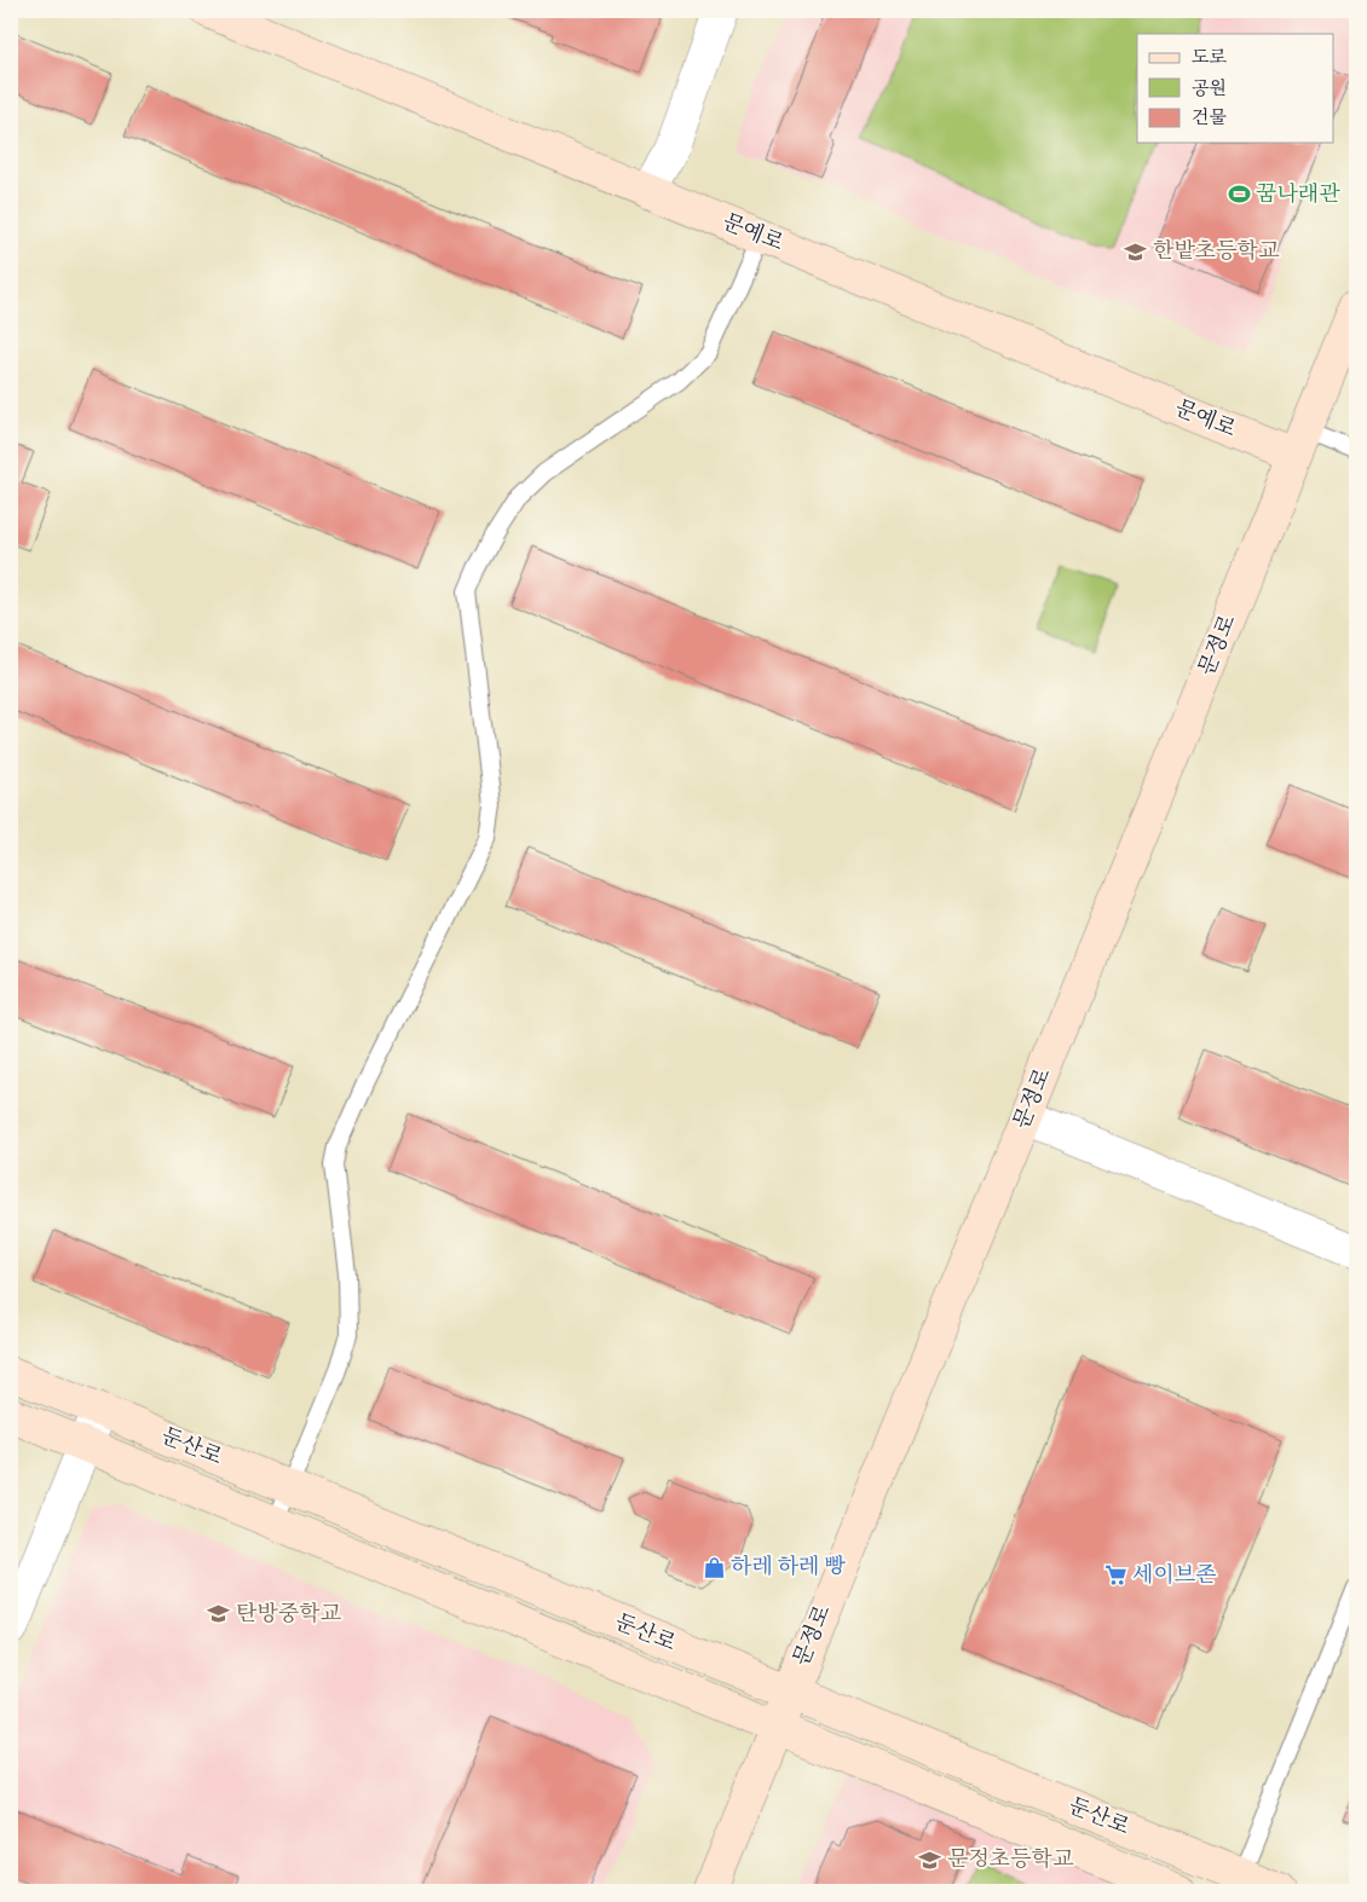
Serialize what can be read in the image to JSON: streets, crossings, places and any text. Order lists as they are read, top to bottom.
{
  "streets": {
    "main road": ["문예로", "문정로", "둔산로"]
  },
  "crossings": [
    ["문예로", "문정로"],
    ["문정로", "둔산로"]
  ],
  "places": {
    "sports": ["꿈나래관"],
    "school or university": ["한밭초등학교", "탄방중학교", "문정초등학교"],
    "shop": ["하레 하레 빵"],
    "supermarket": ["세이브존"]
  },
  "legend": ["도로", "공원", "건물"]
}
